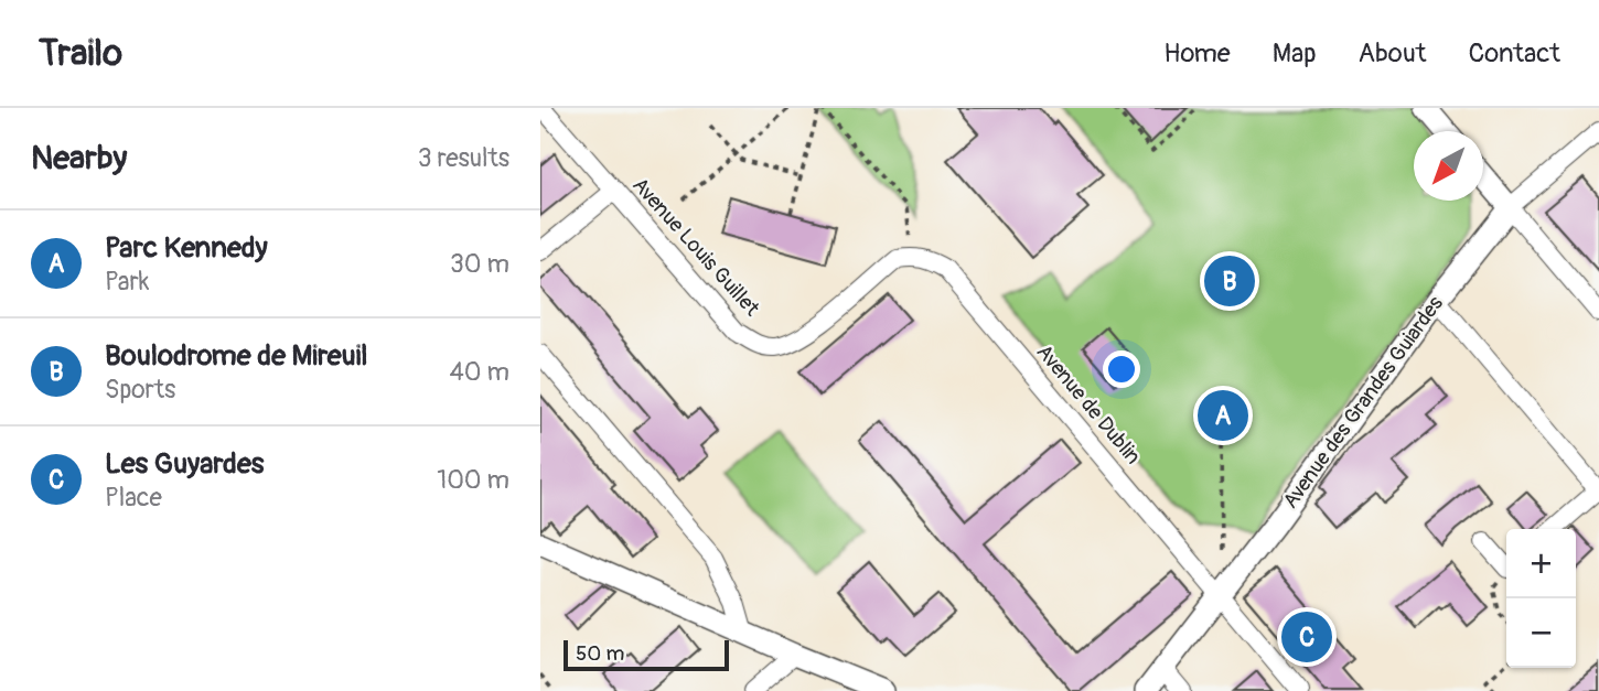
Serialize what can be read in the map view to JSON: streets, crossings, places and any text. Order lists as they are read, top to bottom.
{
  "streets": {
    "street": ["Avenue Louis Guillet", "Avenue des Grandes Guiardes", "Avenue de Dublin"]
  },
  "crossings": [
    ["Avenue Louis Guillet", "Avenue de Dublin"],
    ["Avenue des Grandes Guiardes", "Avenue de Dublin"]
  ],
  "scale_bar": "50 m",
  "north": "bottom left",
  "page": {
    "header": "Trailo",
    "nav": [
      "Home",
      "Map",
      "About",
      "Contact"
    ],
    "heading": ["Nearby", "3 results"],
    "list": [
      {
        "mark": "A",
        "name": "Parc Kennedy",
        "note": "Park",
        "value": "30 m"
      },
      {
        "mark": "B",
        "name": "Boulodrome de Mireuil",
        "note": "Sports",
        "value": "40 m"
      },
      {
        "mark": "C",
        "name": "Les Guyardes",
        "note": "Place",
        "value": "100 m"
      }
    ],
    "pins": ["B", "A", "C"],
    "map_buttons": ["+", "−"],
    "scale": "50 m"
  }
}
